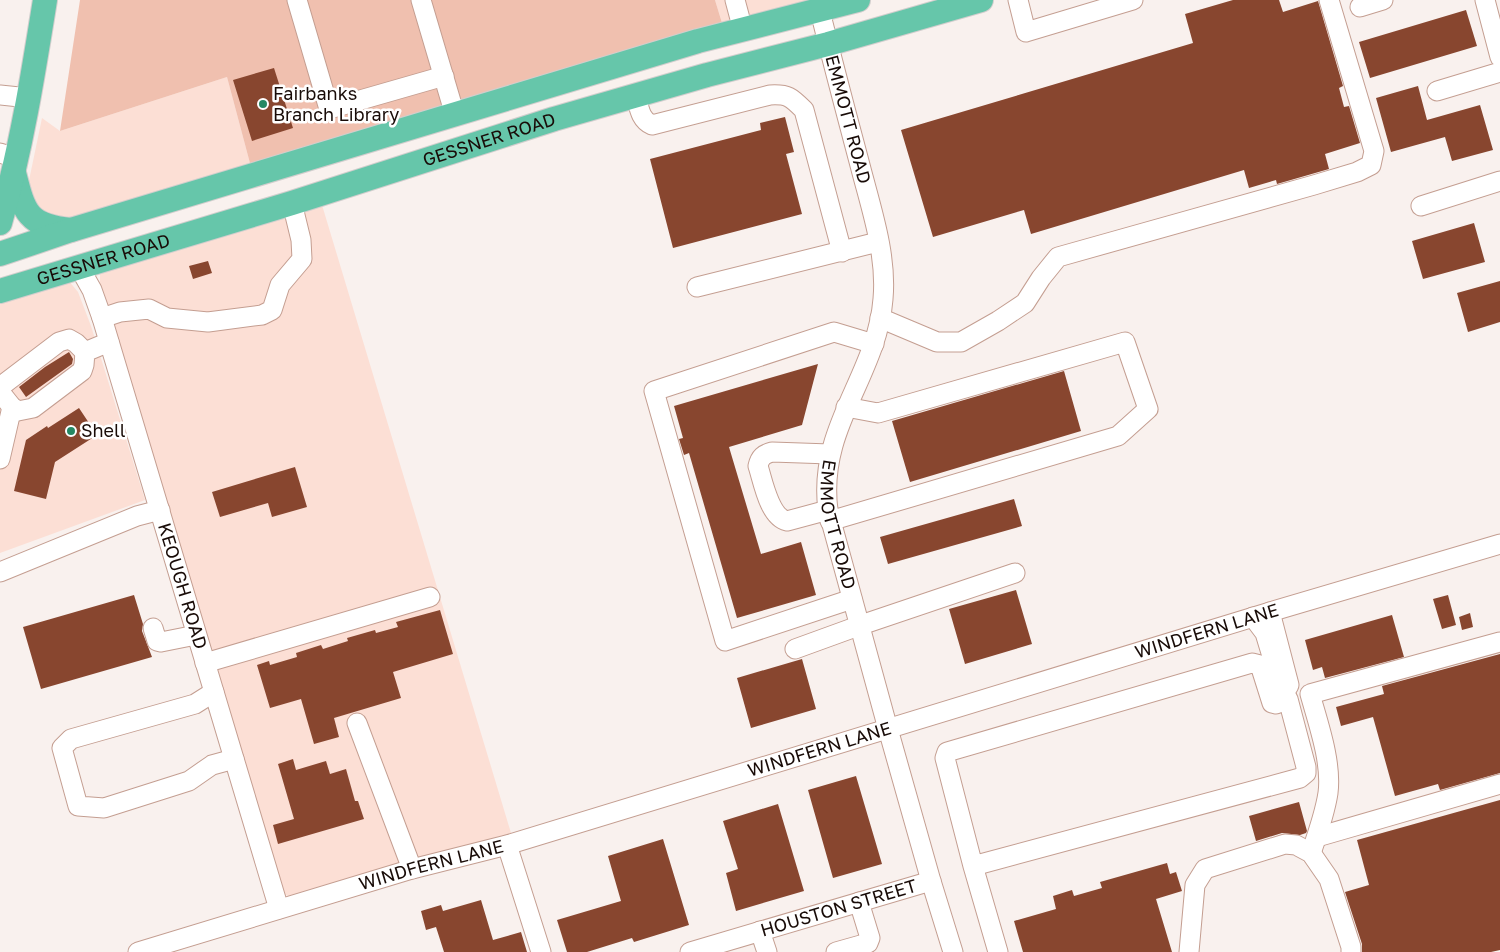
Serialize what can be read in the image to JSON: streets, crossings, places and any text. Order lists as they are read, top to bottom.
{
  "streets": {
    "main road": ["GESSNER ROAD"],
    "street": [
      "EMMOTT ROAD",
      "KEOUGH ROAD",
      "WINDFERN LANE",
      "HOUSTON STREET"
    ]
  },
  "crossings": [
    ["EMMOTT ROAD", "GESSNER ROAD"],
    ["EMMOTT ROAD", "WINDFERN LANE"],
    ["EMMOTT ROAD", "HOUSTON STREET"],
    ["GESSNER ROAD", "KEOUGH ROAD"],
    ["KEOUGH ROAD", "WINDFERN LANE"]
  ],
  "places": ["Fairbanks Branch Library", "Shell"]
}
